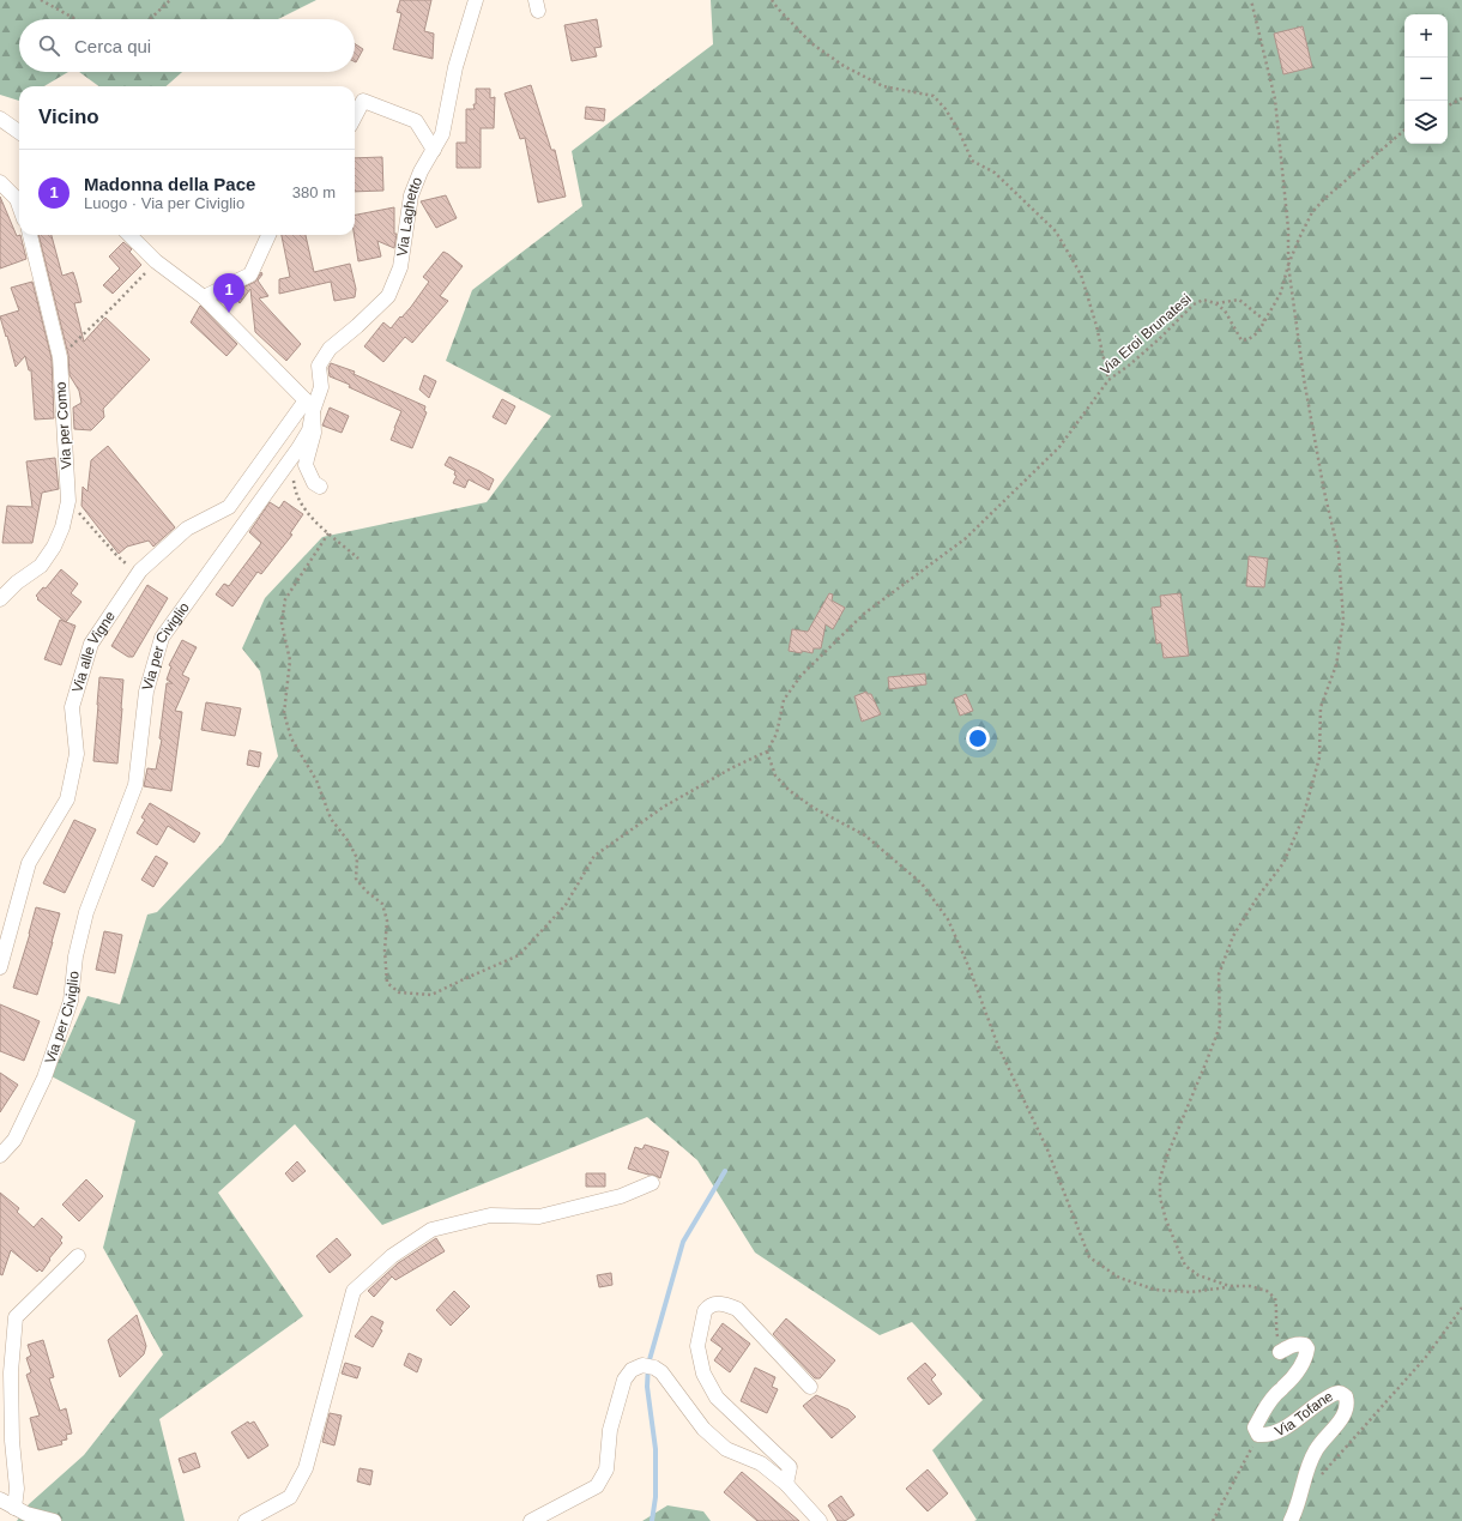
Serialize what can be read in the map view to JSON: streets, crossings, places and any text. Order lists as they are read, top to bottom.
{
  "streets": {
    "street": [
      "Via Laghetto",
      "Via per Como",
      "Via per Civiglio",
      "Via alle Vigne",
      "Via Tofane"
    ],
    "path": ["Via Eroi Brunatesi"]
  },
  "crossings": [
    ["Via Laghetto", "Via per Civiglio"],
    ["Via Laghetto", "Via alle Vigne"],
    ["Via per Civiglio", "Via alle Vigne"]
  ],
  "page": {
    "map_buttons": ["+", "−"],
    "search": "Cerca qui",
    "heading": "Vicino",
    "list": [
      {
        "mark": "1",
        "name": "Madonna della Pace",
        "note": "Luogo · Via per Civiglio",
        "value": "380 m"
      }
    ],
    "pins": "1"
  }
}
